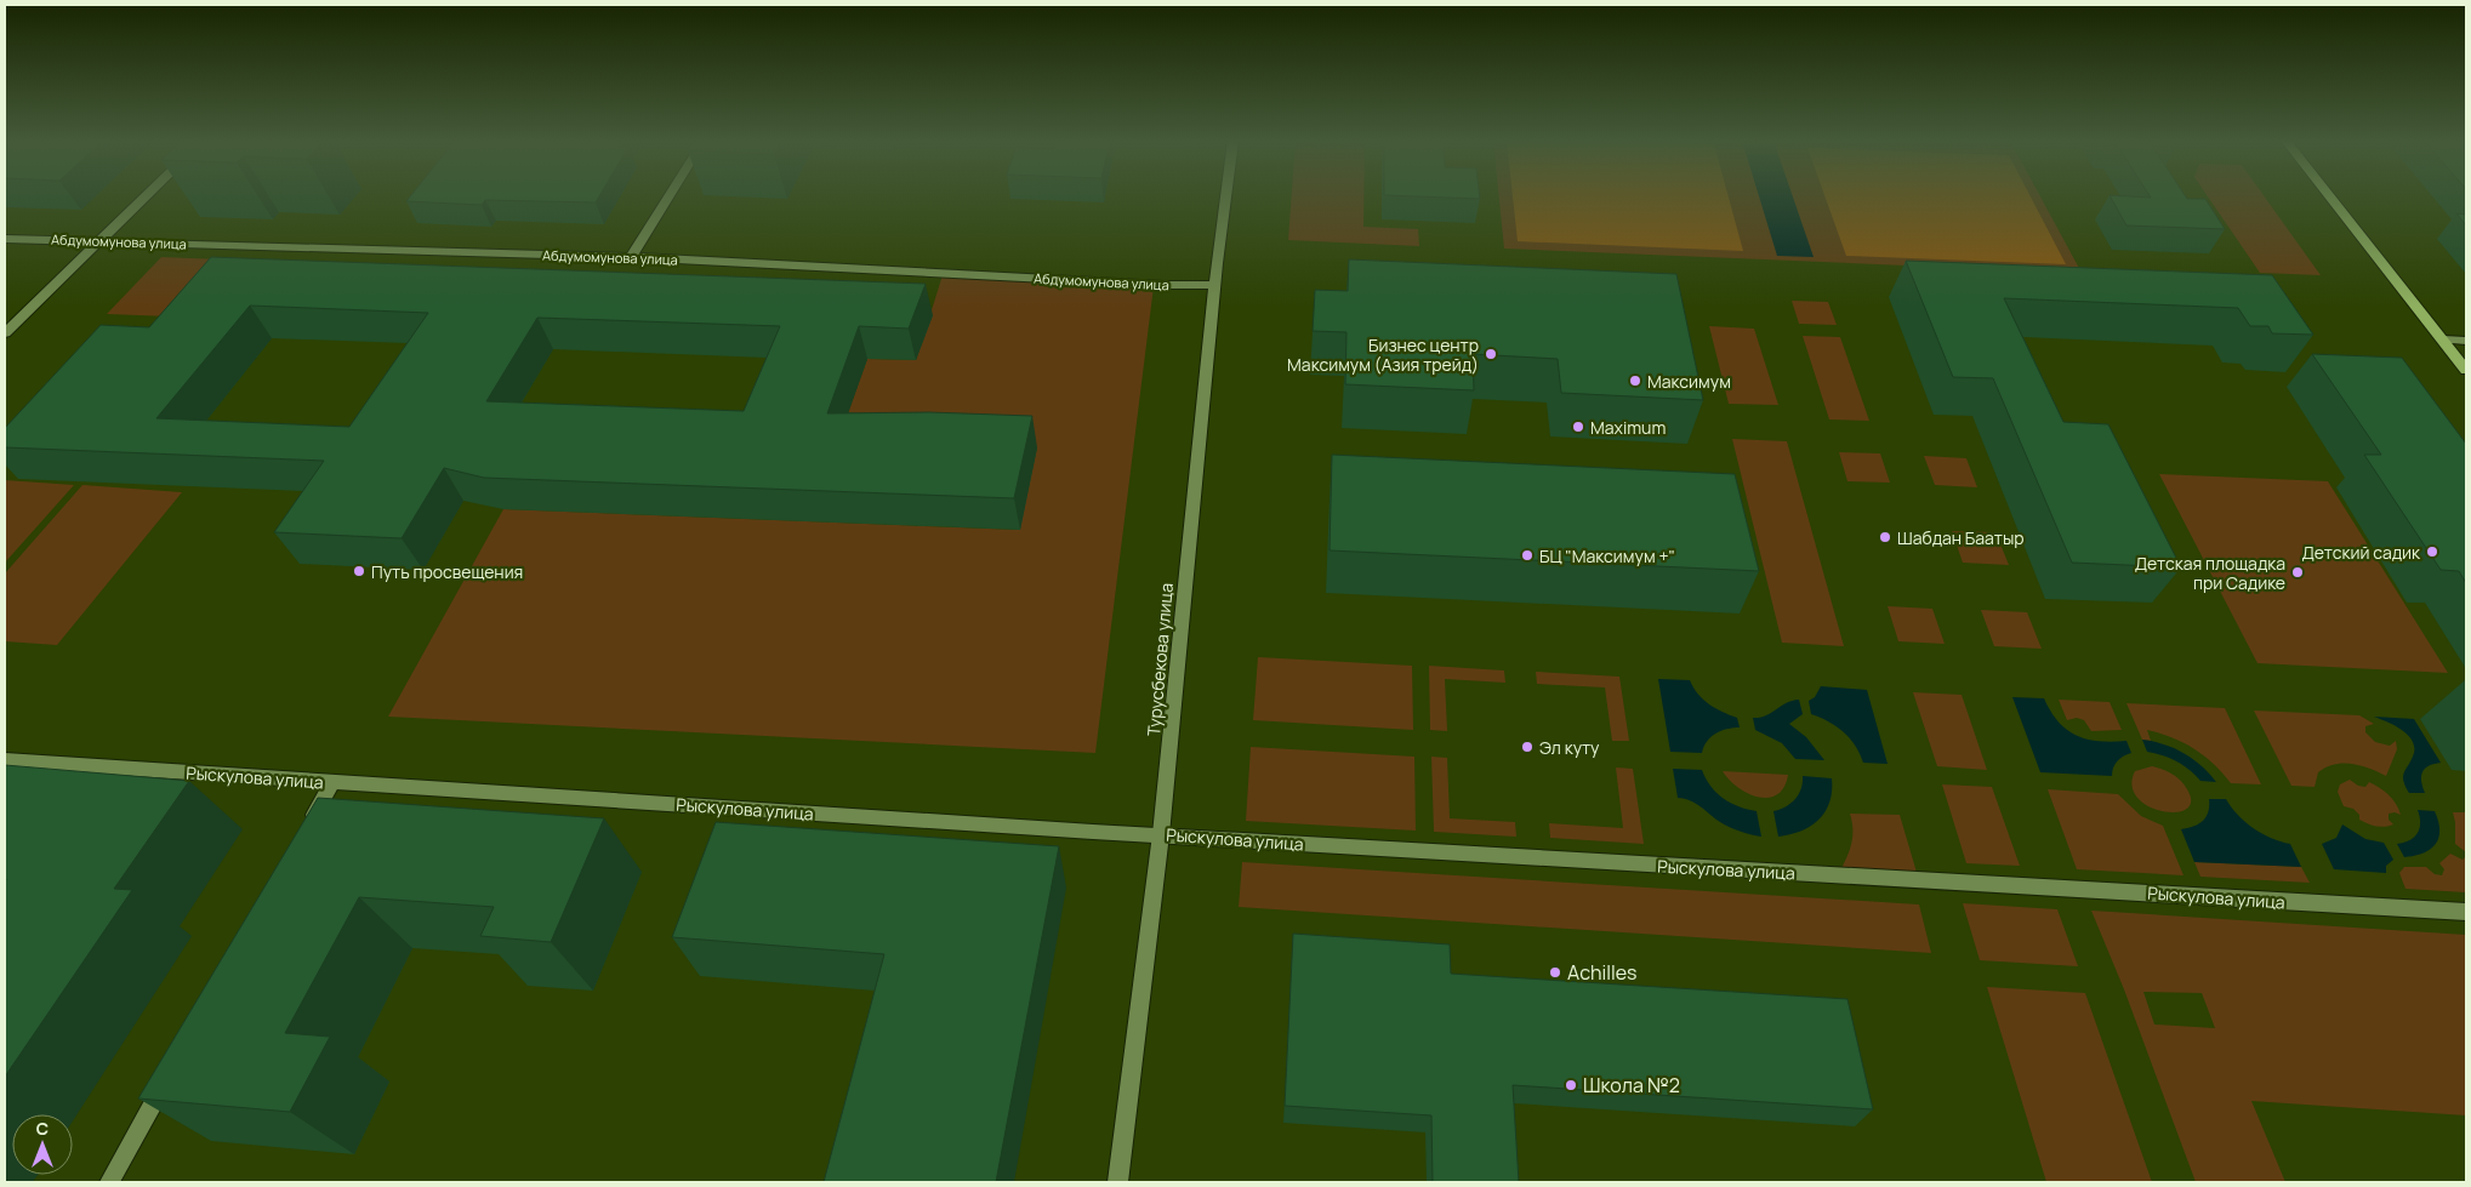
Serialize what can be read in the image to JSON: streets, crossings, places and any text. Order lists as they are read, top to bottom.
{
  "streets": {
    "street": ["Абдумомунова улица", "Турусбекова улица", "Рыскулова улица"]
  },
  "crossings": [
    ["Абдумомунова улица", "Турусбекова улица"],
    ["Турусбекова улица", "Рыскулова улица"]
  ],
  "places": [
    "Бизнес центр Максимум (Азия трейд)",
    "Максимум",
    "Maximum",
    "Шабдан Баатыр",
    "Детский садик",
    "БЦ \"Максимум +\"",
    "Путь просвещения",
    "Детская площадка при Садике",
    "Эл куту",
    "Achilles",
    "Школа №2"
  ],
  "north": "top"
}
